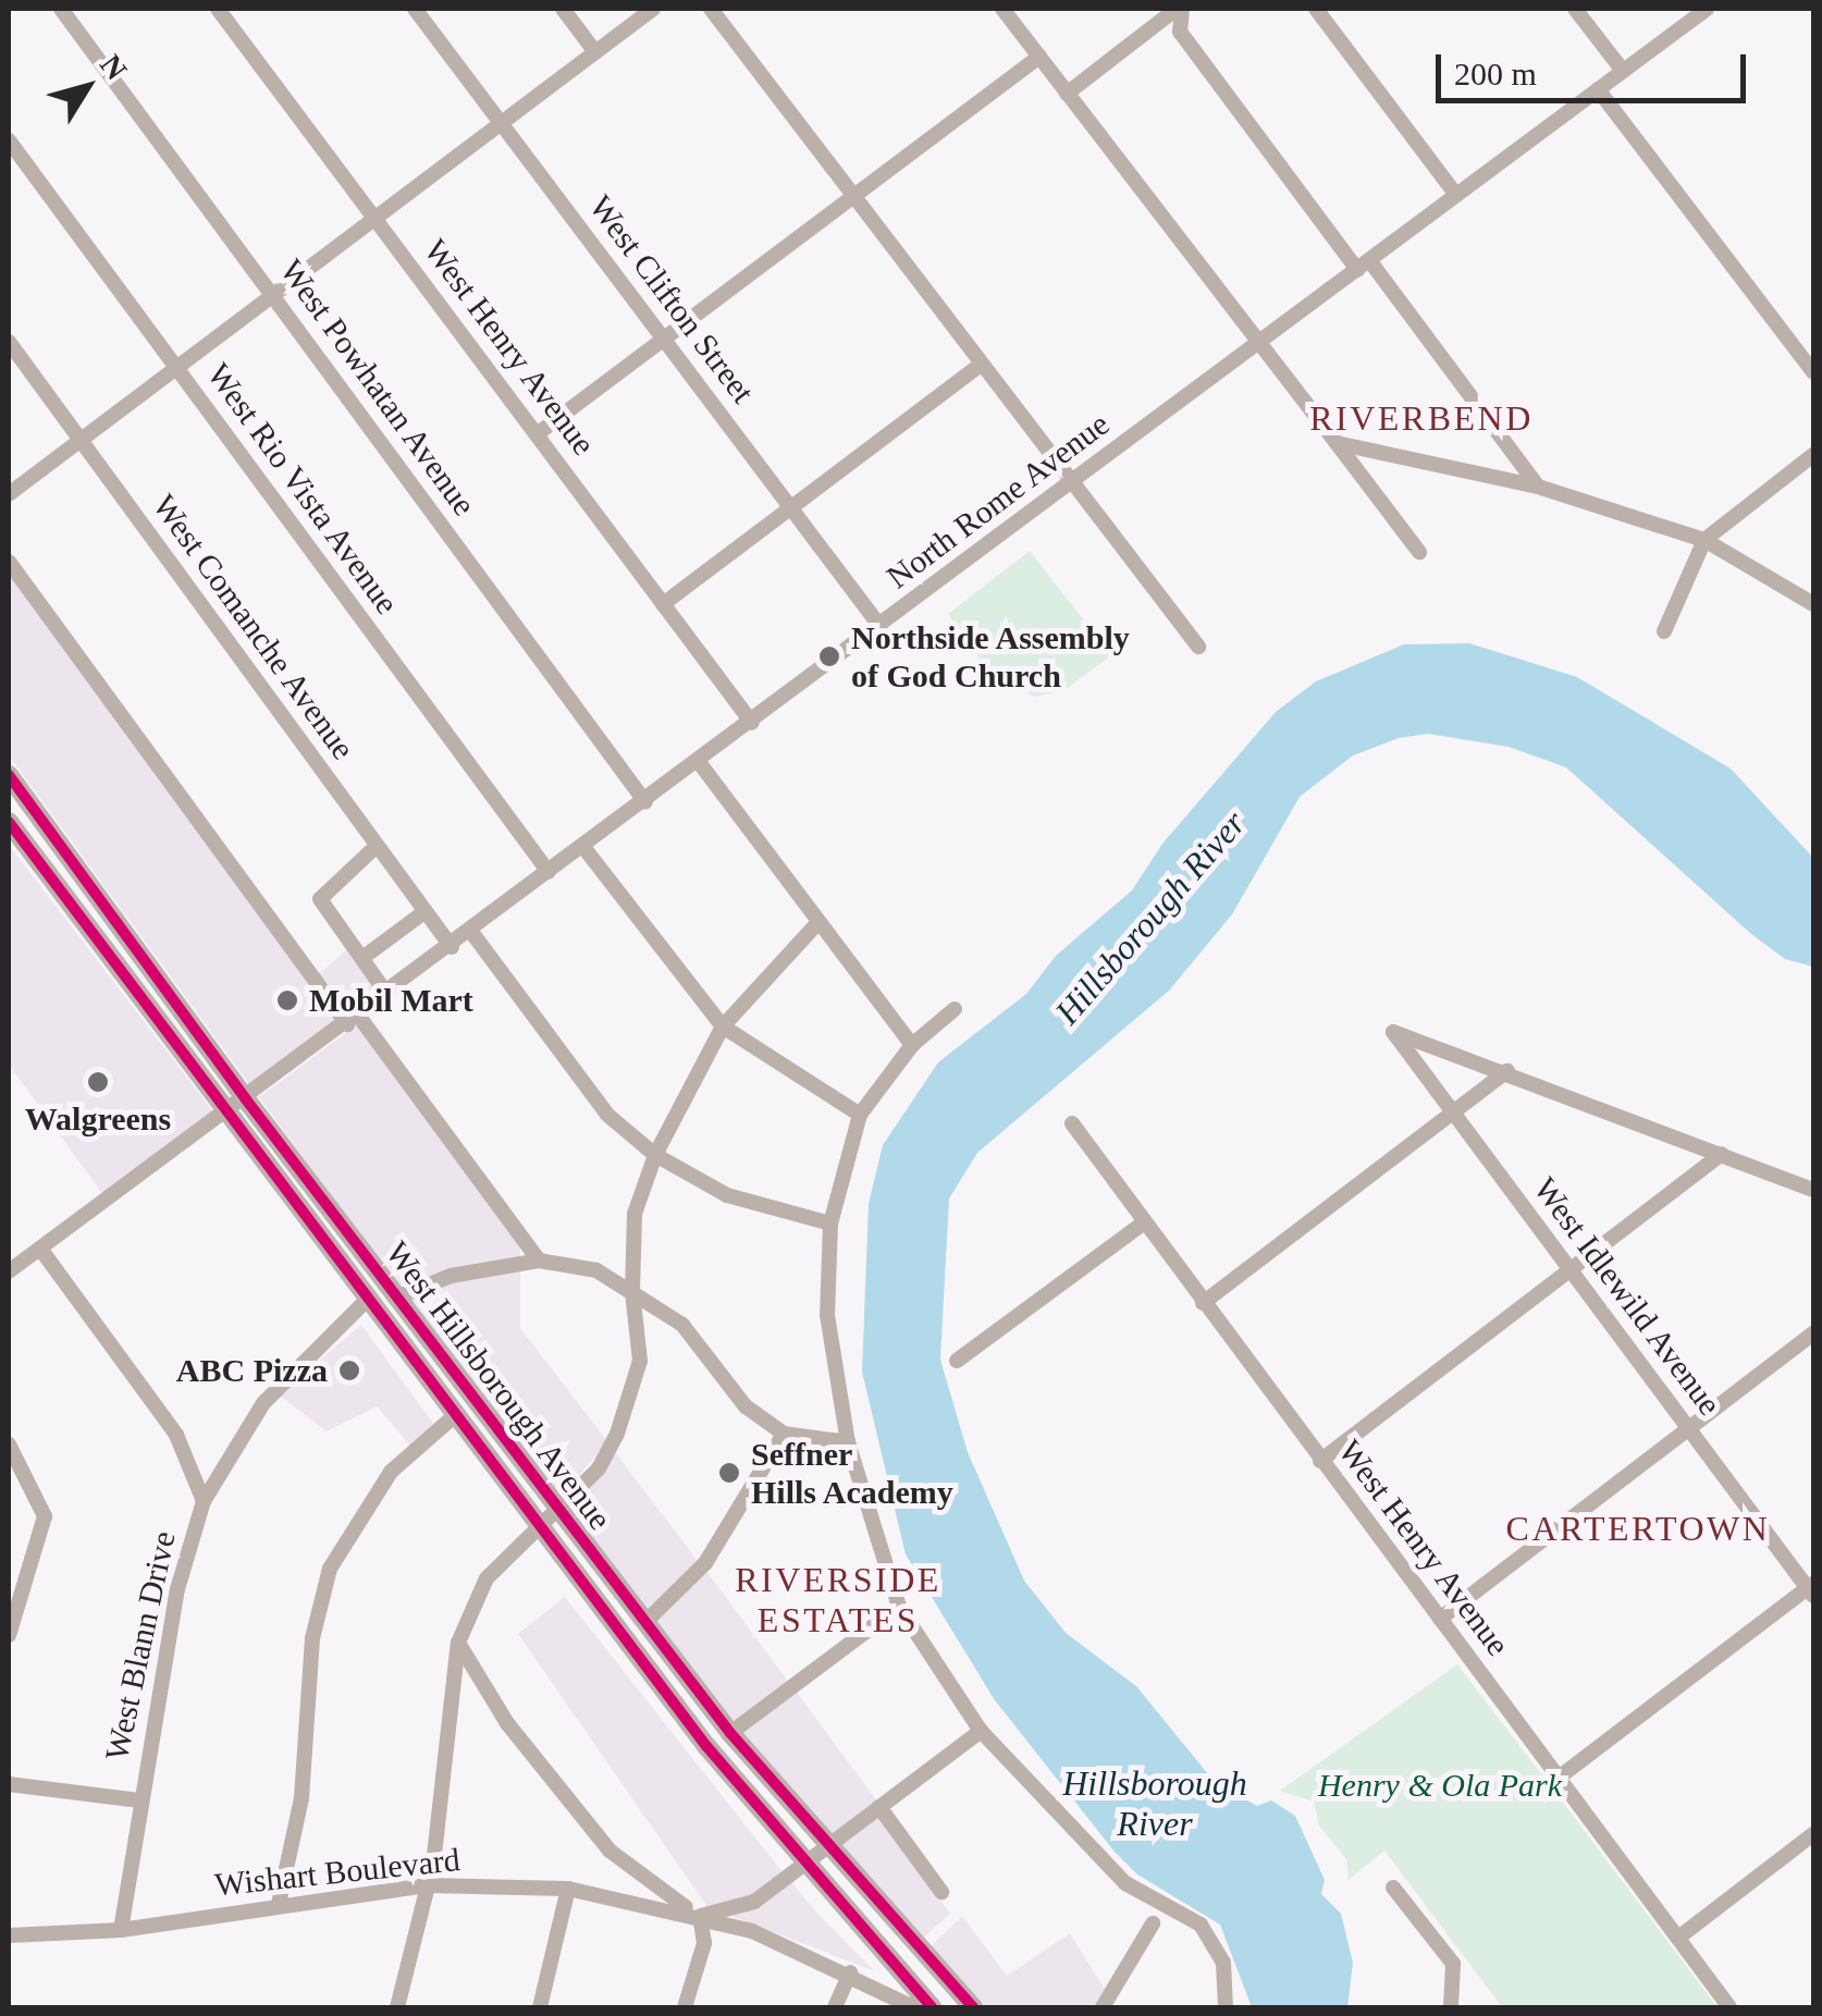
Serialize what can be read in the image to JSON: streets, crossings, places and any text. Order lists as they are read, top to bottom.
{
  "streets": {
    "main road": ["West Hillsborough Avenue"],
    "street": [
      "West Clifton Street",
      "West Henry Avenue",
      "West Powhatan Avenue",
      "West Rio Vista Avenue",
      "North Rome Avenue",
      "West Comanche Avenue",
      "West Idlewild Avenue",
      "West Blann Drive",
      "Wishart Boulevard"
    ]
  },
  "crossings": [
    ["West Clifton Street", "North Rome Avenue"],
    ["West Henry Avenue", "North Rome Avenue"],
    ["West Powhatan Avenue", "North Rome Avenue"],
    ["West Rio Vista Avenue", "North Rome Avenue"],
    ["North Rome Avenue", "West Comanche Avenue"],
    ["North Rome Avenue", "West Hillsborough Avenue"],
    ["West Hillsborough Avenue", "West Blann Drive"],
    ["West Blann Drive", "Wishart Boulevard"]
  ],
  "districts": ["RIVERBEND", "CARTERTOWN", "RIVERSIDE ESTATES"],
  "water": ["Hillsborough River"],
  "parks": ["Henry & Ola Park"],
  "places": [
    "Northside Assembly of God Church",
    "Mobil Mart",
    "Walgreens",
    "ABC Pizza",
    "Seffner Hills Academy"
  ],
  "scale_bar": "200 m",
  "north": "top right"
}
